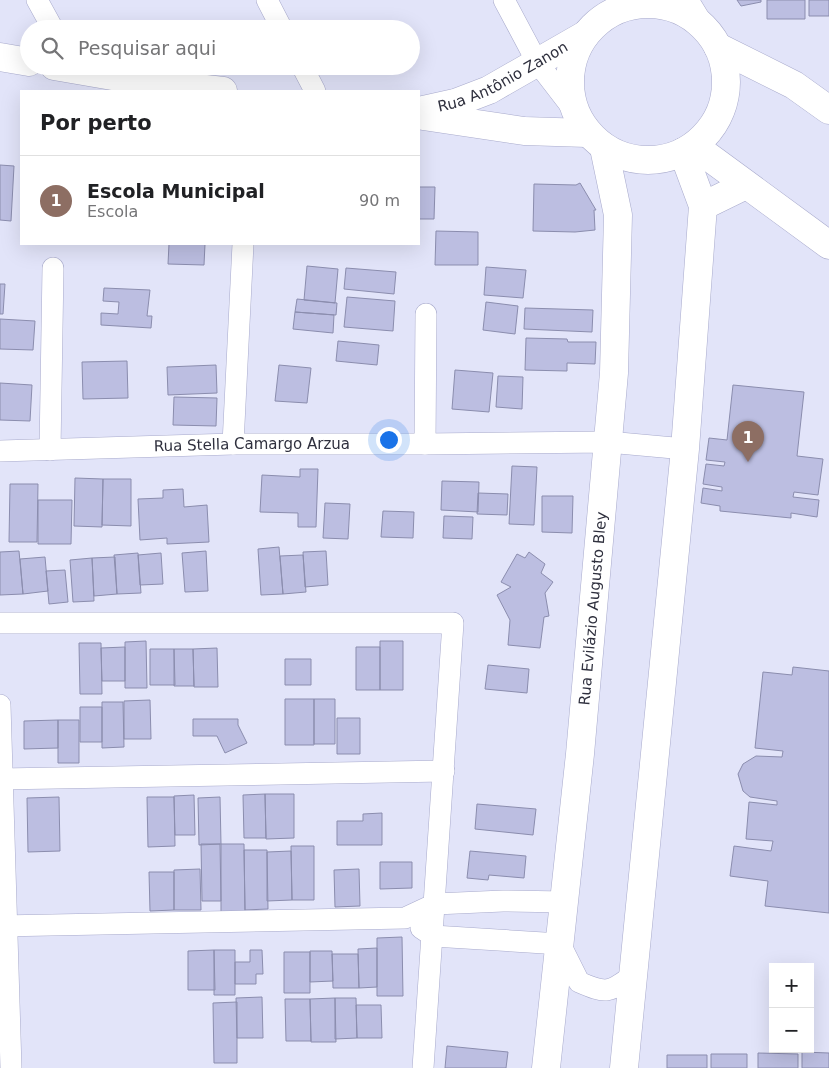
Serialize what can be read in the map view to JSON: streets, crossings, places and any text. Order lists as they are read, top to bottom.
{
  "streets": {
    "street": ["Rua Antônio Zanon", "Rua Stella Camargo Arzua", "Rua Evilázio Augusto Bley"]
  },
  "crossings": [
    ["Rua Antônio Zanon", "Rua Evilázio Augusto Bley"],
    ["Rua Stella Camargo Arzua", "Rua Evilázio Augusto Bley"]
  ],
  "page": {
    "search": "Pesquisar aqui",
    "heading": "Por perto",
    "list": [
      {
        "mark": "1",
        "name": "Escola Municipal",
        "note": "Escola",
        "value": "90 m"
      }
    ],
    "pins": "1",
    "map_buttons": ["+", "−"]
  }
}
